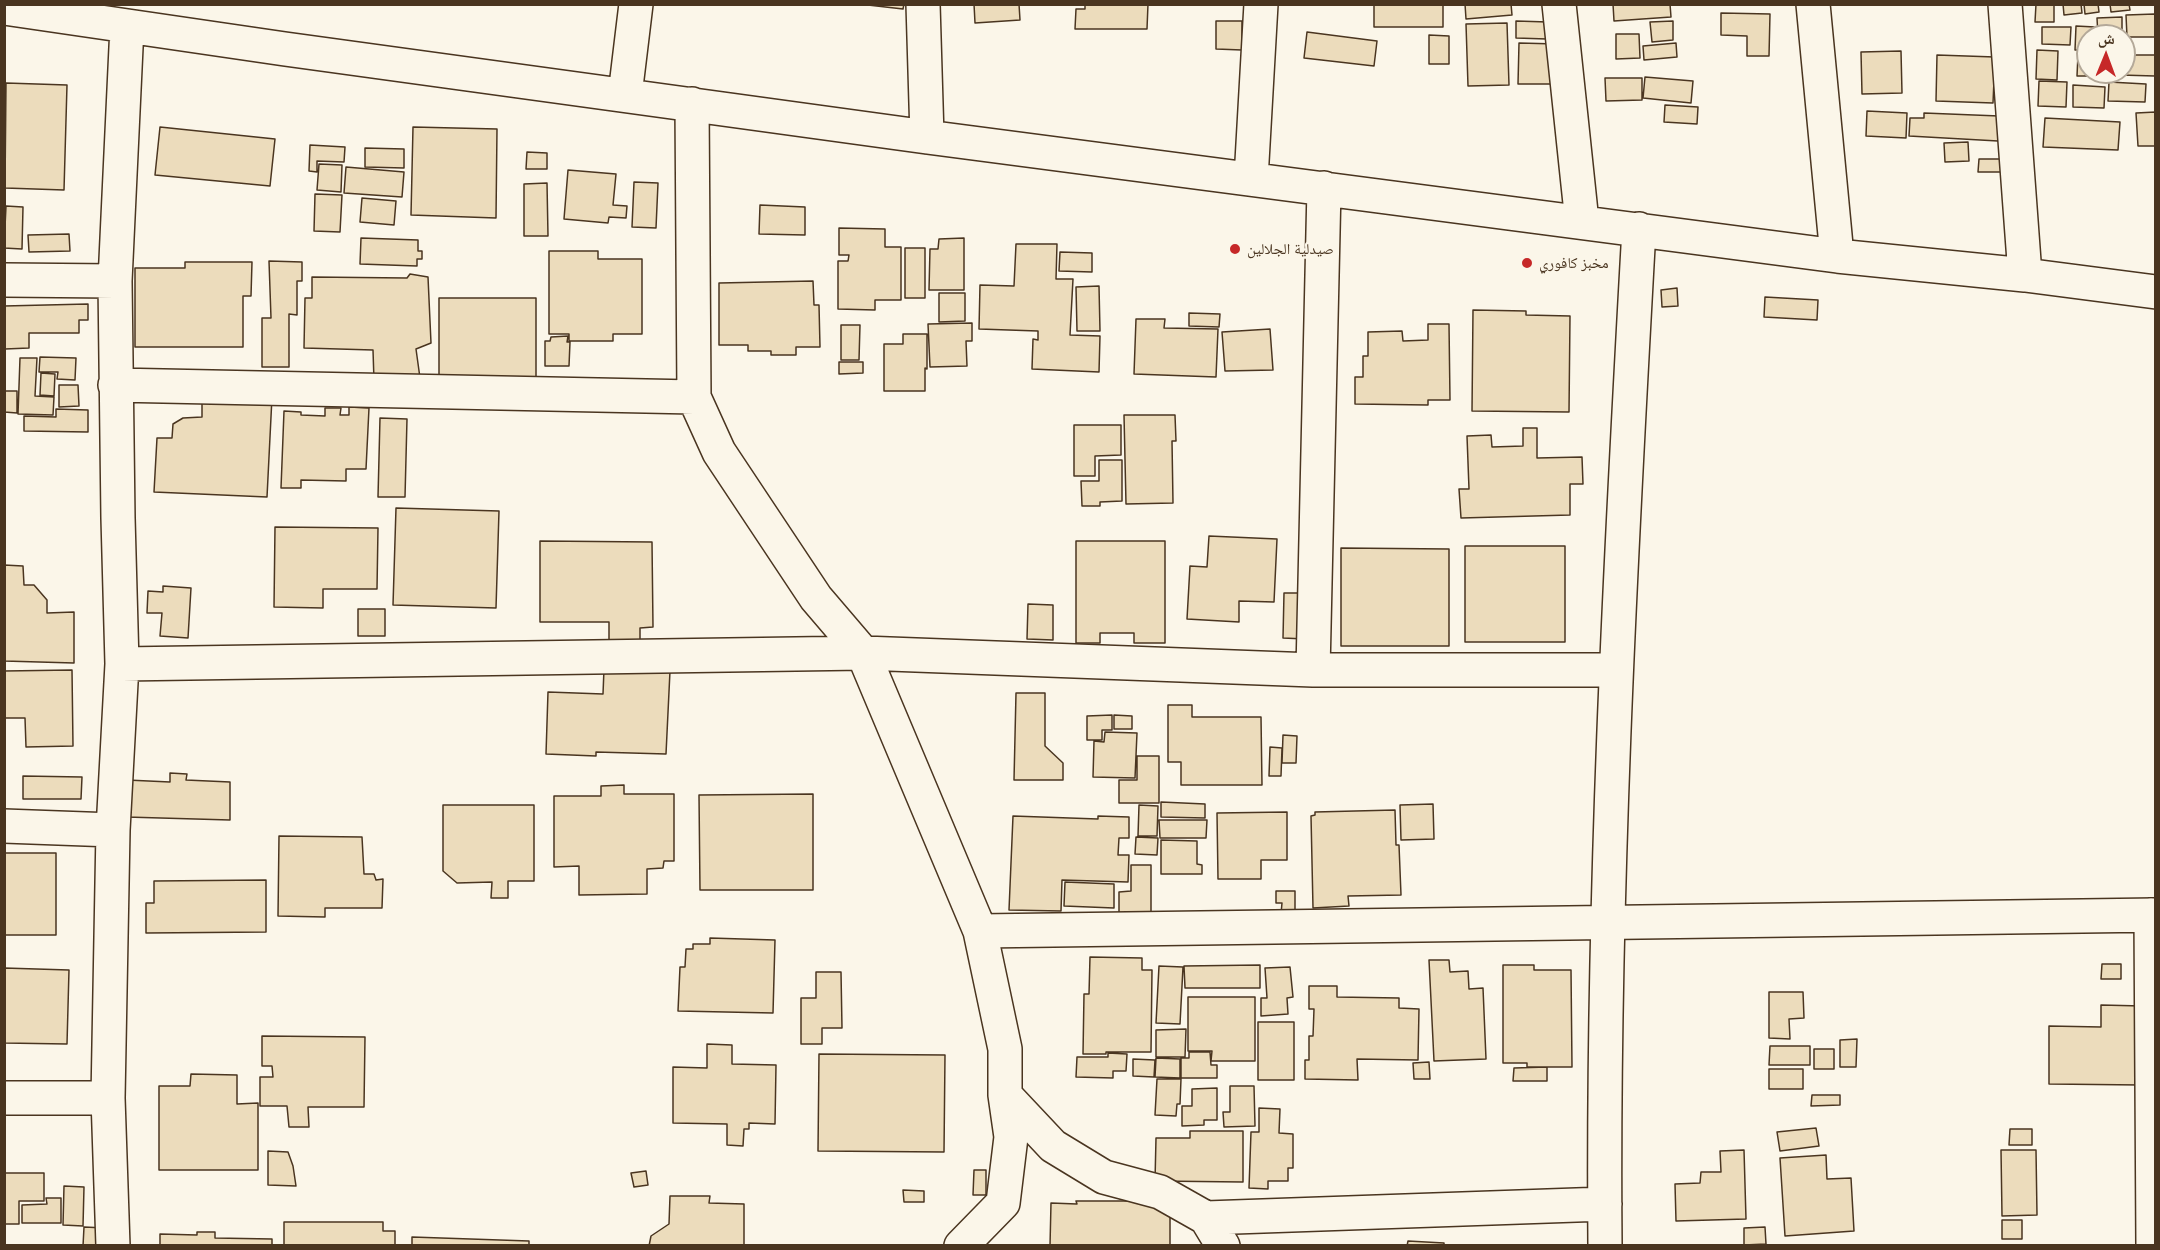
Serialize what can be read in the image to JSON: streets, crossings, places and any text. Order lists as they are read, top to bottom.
{
  "places": ["صيدلية الجلالين", "مخبز كافوري"],
  "north": "top"
}
